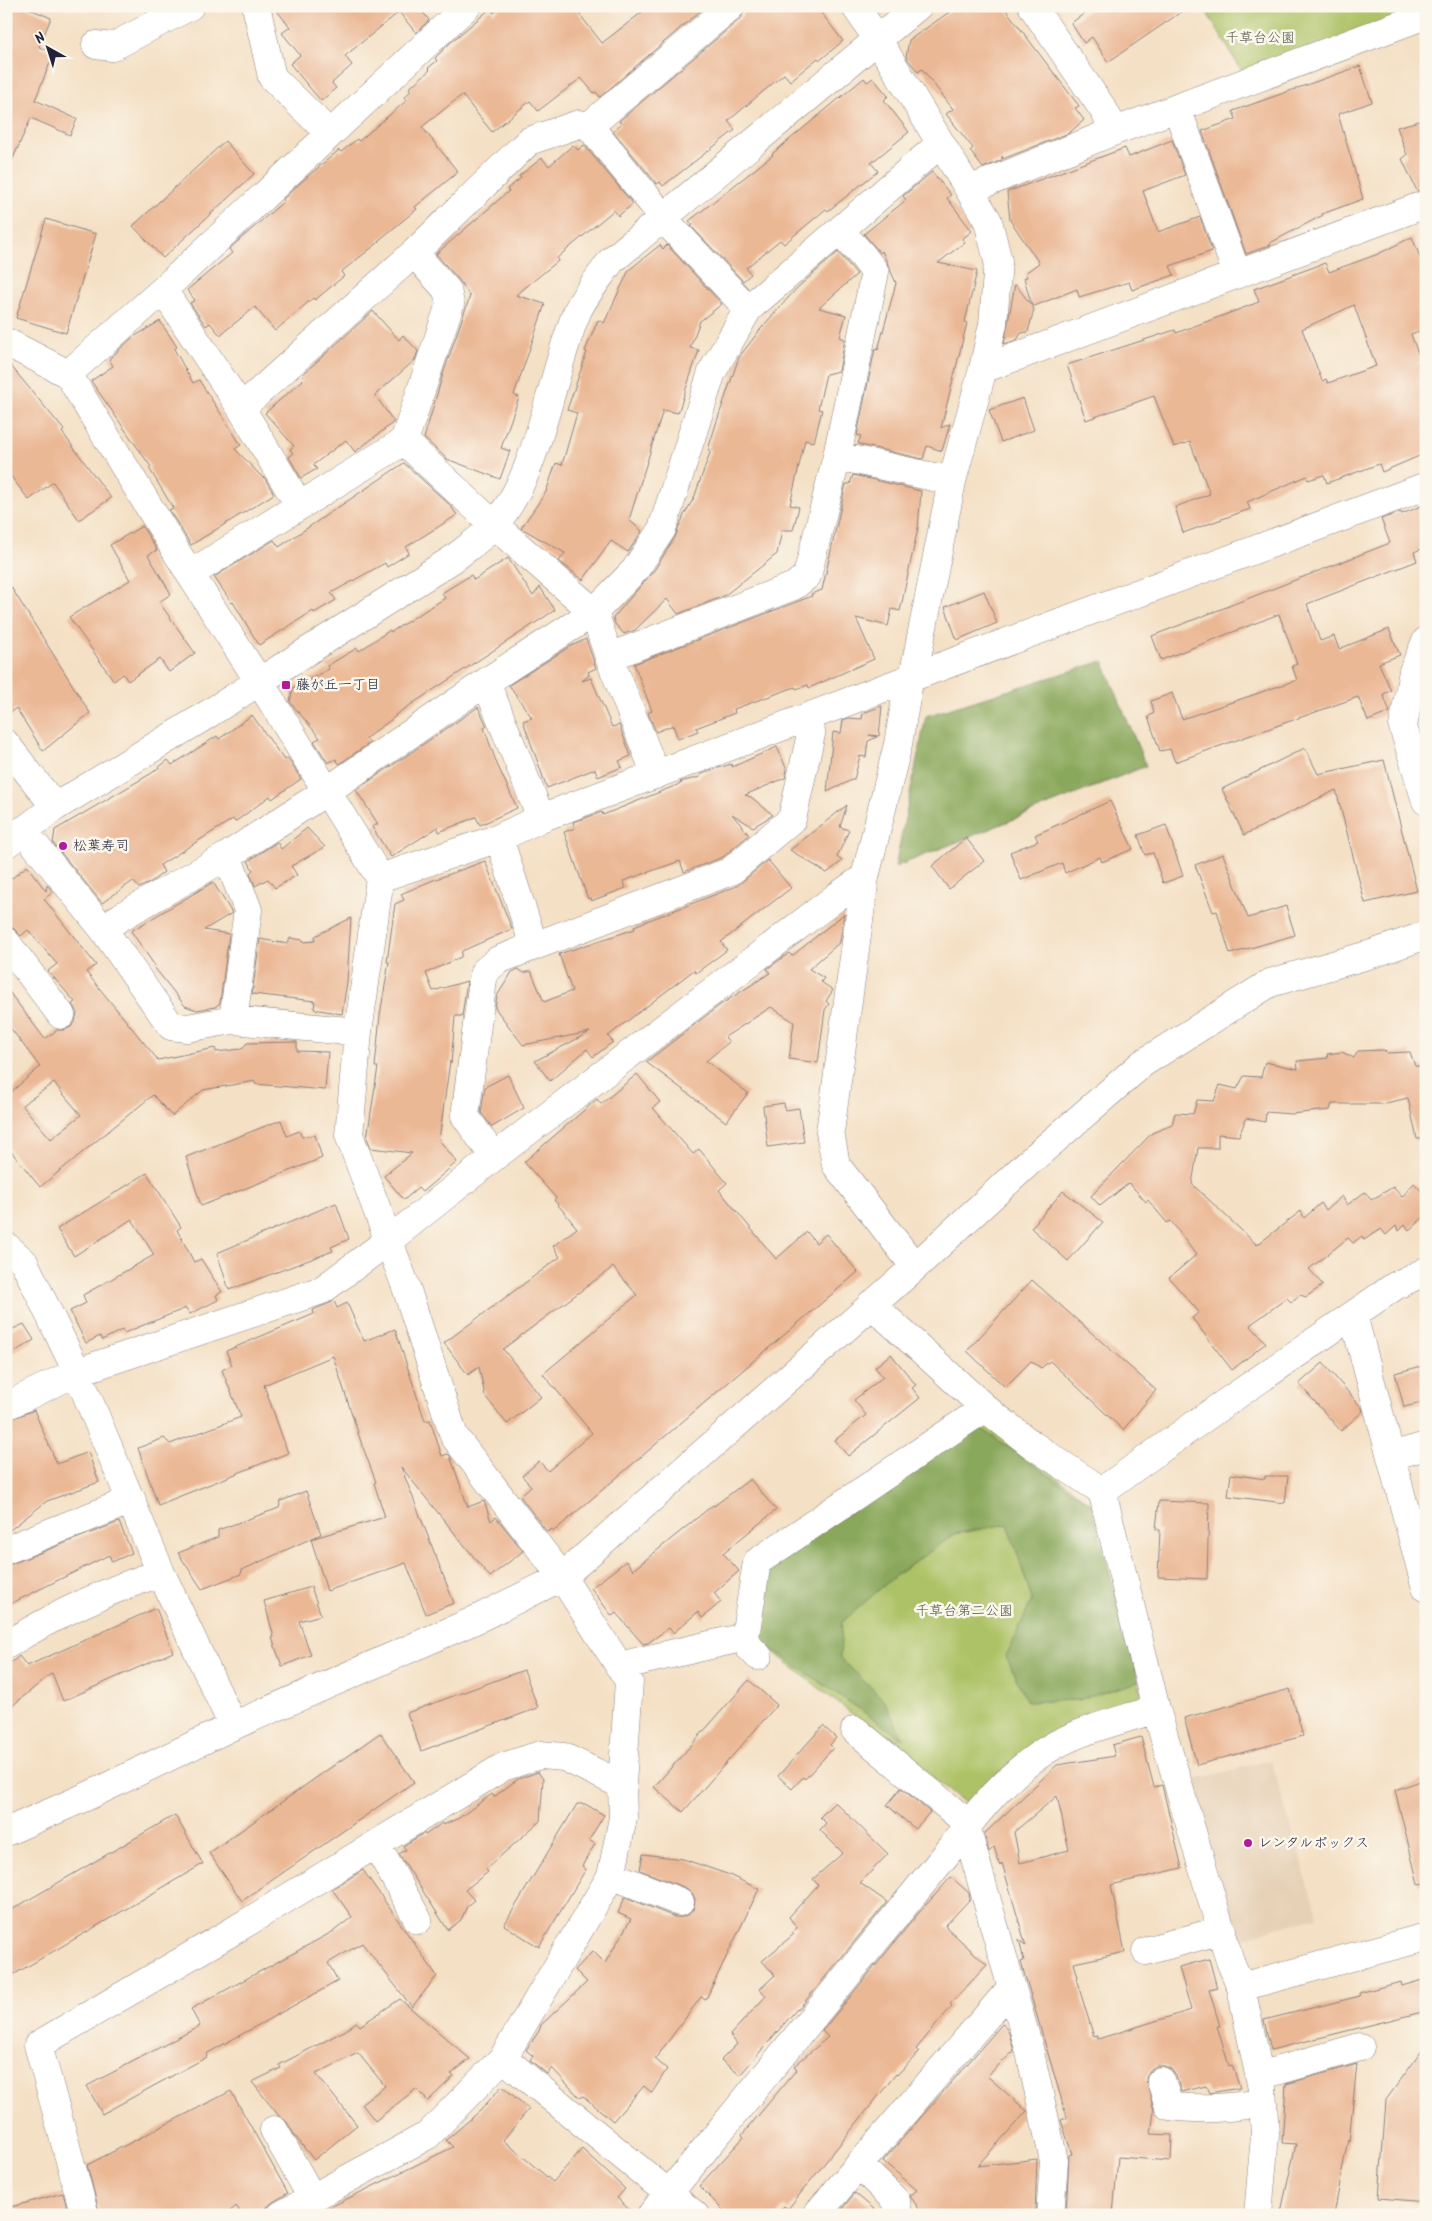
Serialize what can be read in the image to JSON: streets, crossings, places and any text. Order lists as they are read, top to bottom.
{
  "parks": ["千草台公園", "千草台第二公園"],
  "places": {
    "transit": ["藤が丘一丁目"],
    "other": ["松葉寿司", "レンタルボックス"]
  },
  "north": "top left"
}
